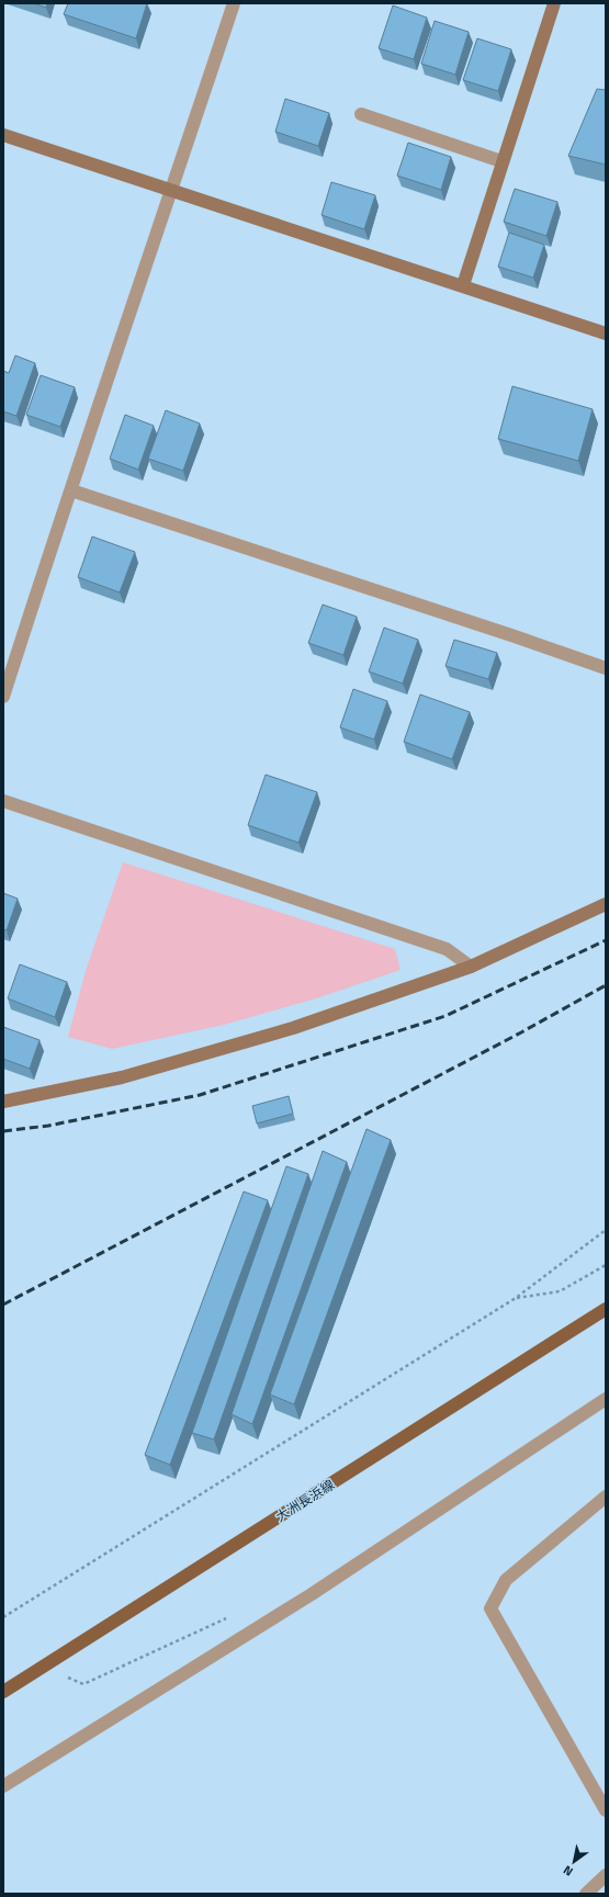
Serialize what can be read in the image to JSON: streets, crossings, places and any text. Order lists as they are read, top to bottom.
{
  "streets": {
    "main road": ["大洲長浜線"]
  },
  "north": "bottom left"
}
